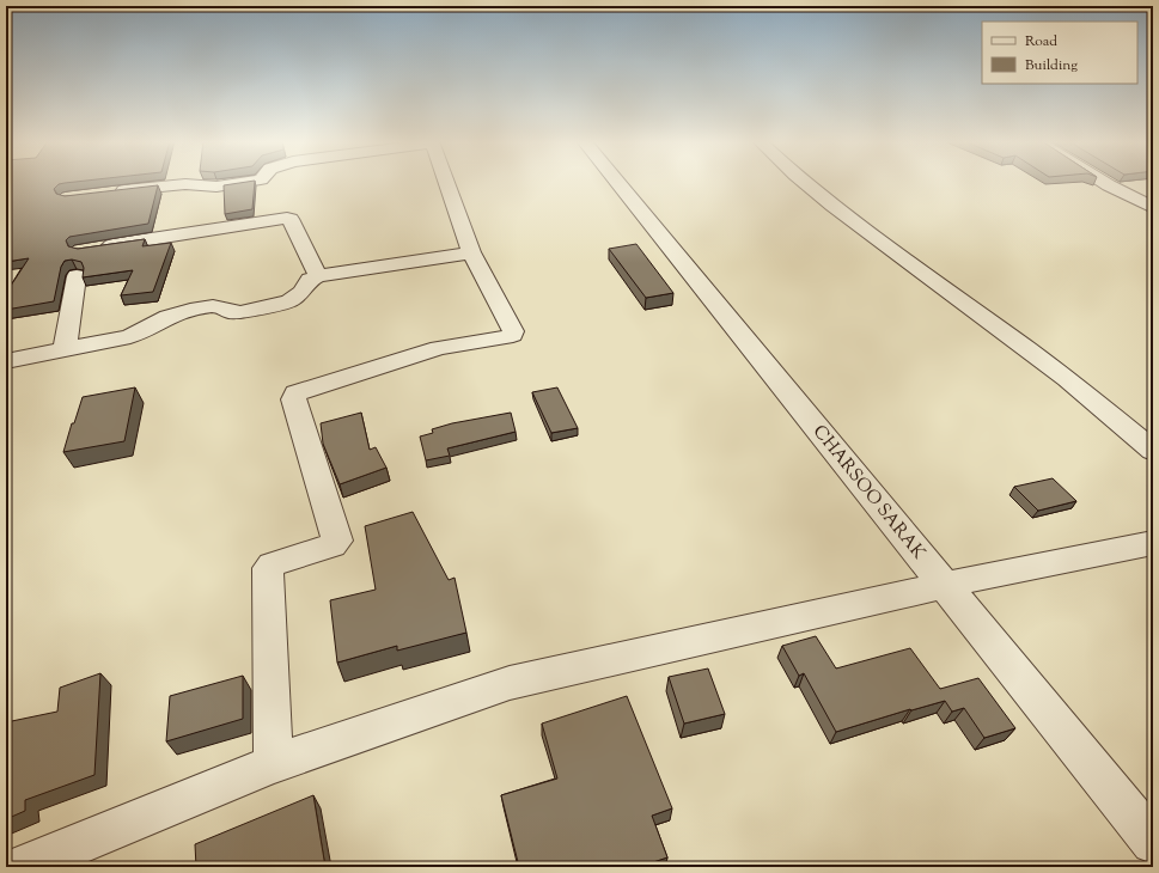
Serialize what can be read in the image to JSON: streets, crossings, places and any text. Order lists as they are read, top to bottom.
{
  "streets": {
    "street": ["CHARSOO SARAK"]
  },
  "legend": ["Road", "Building"]
}
